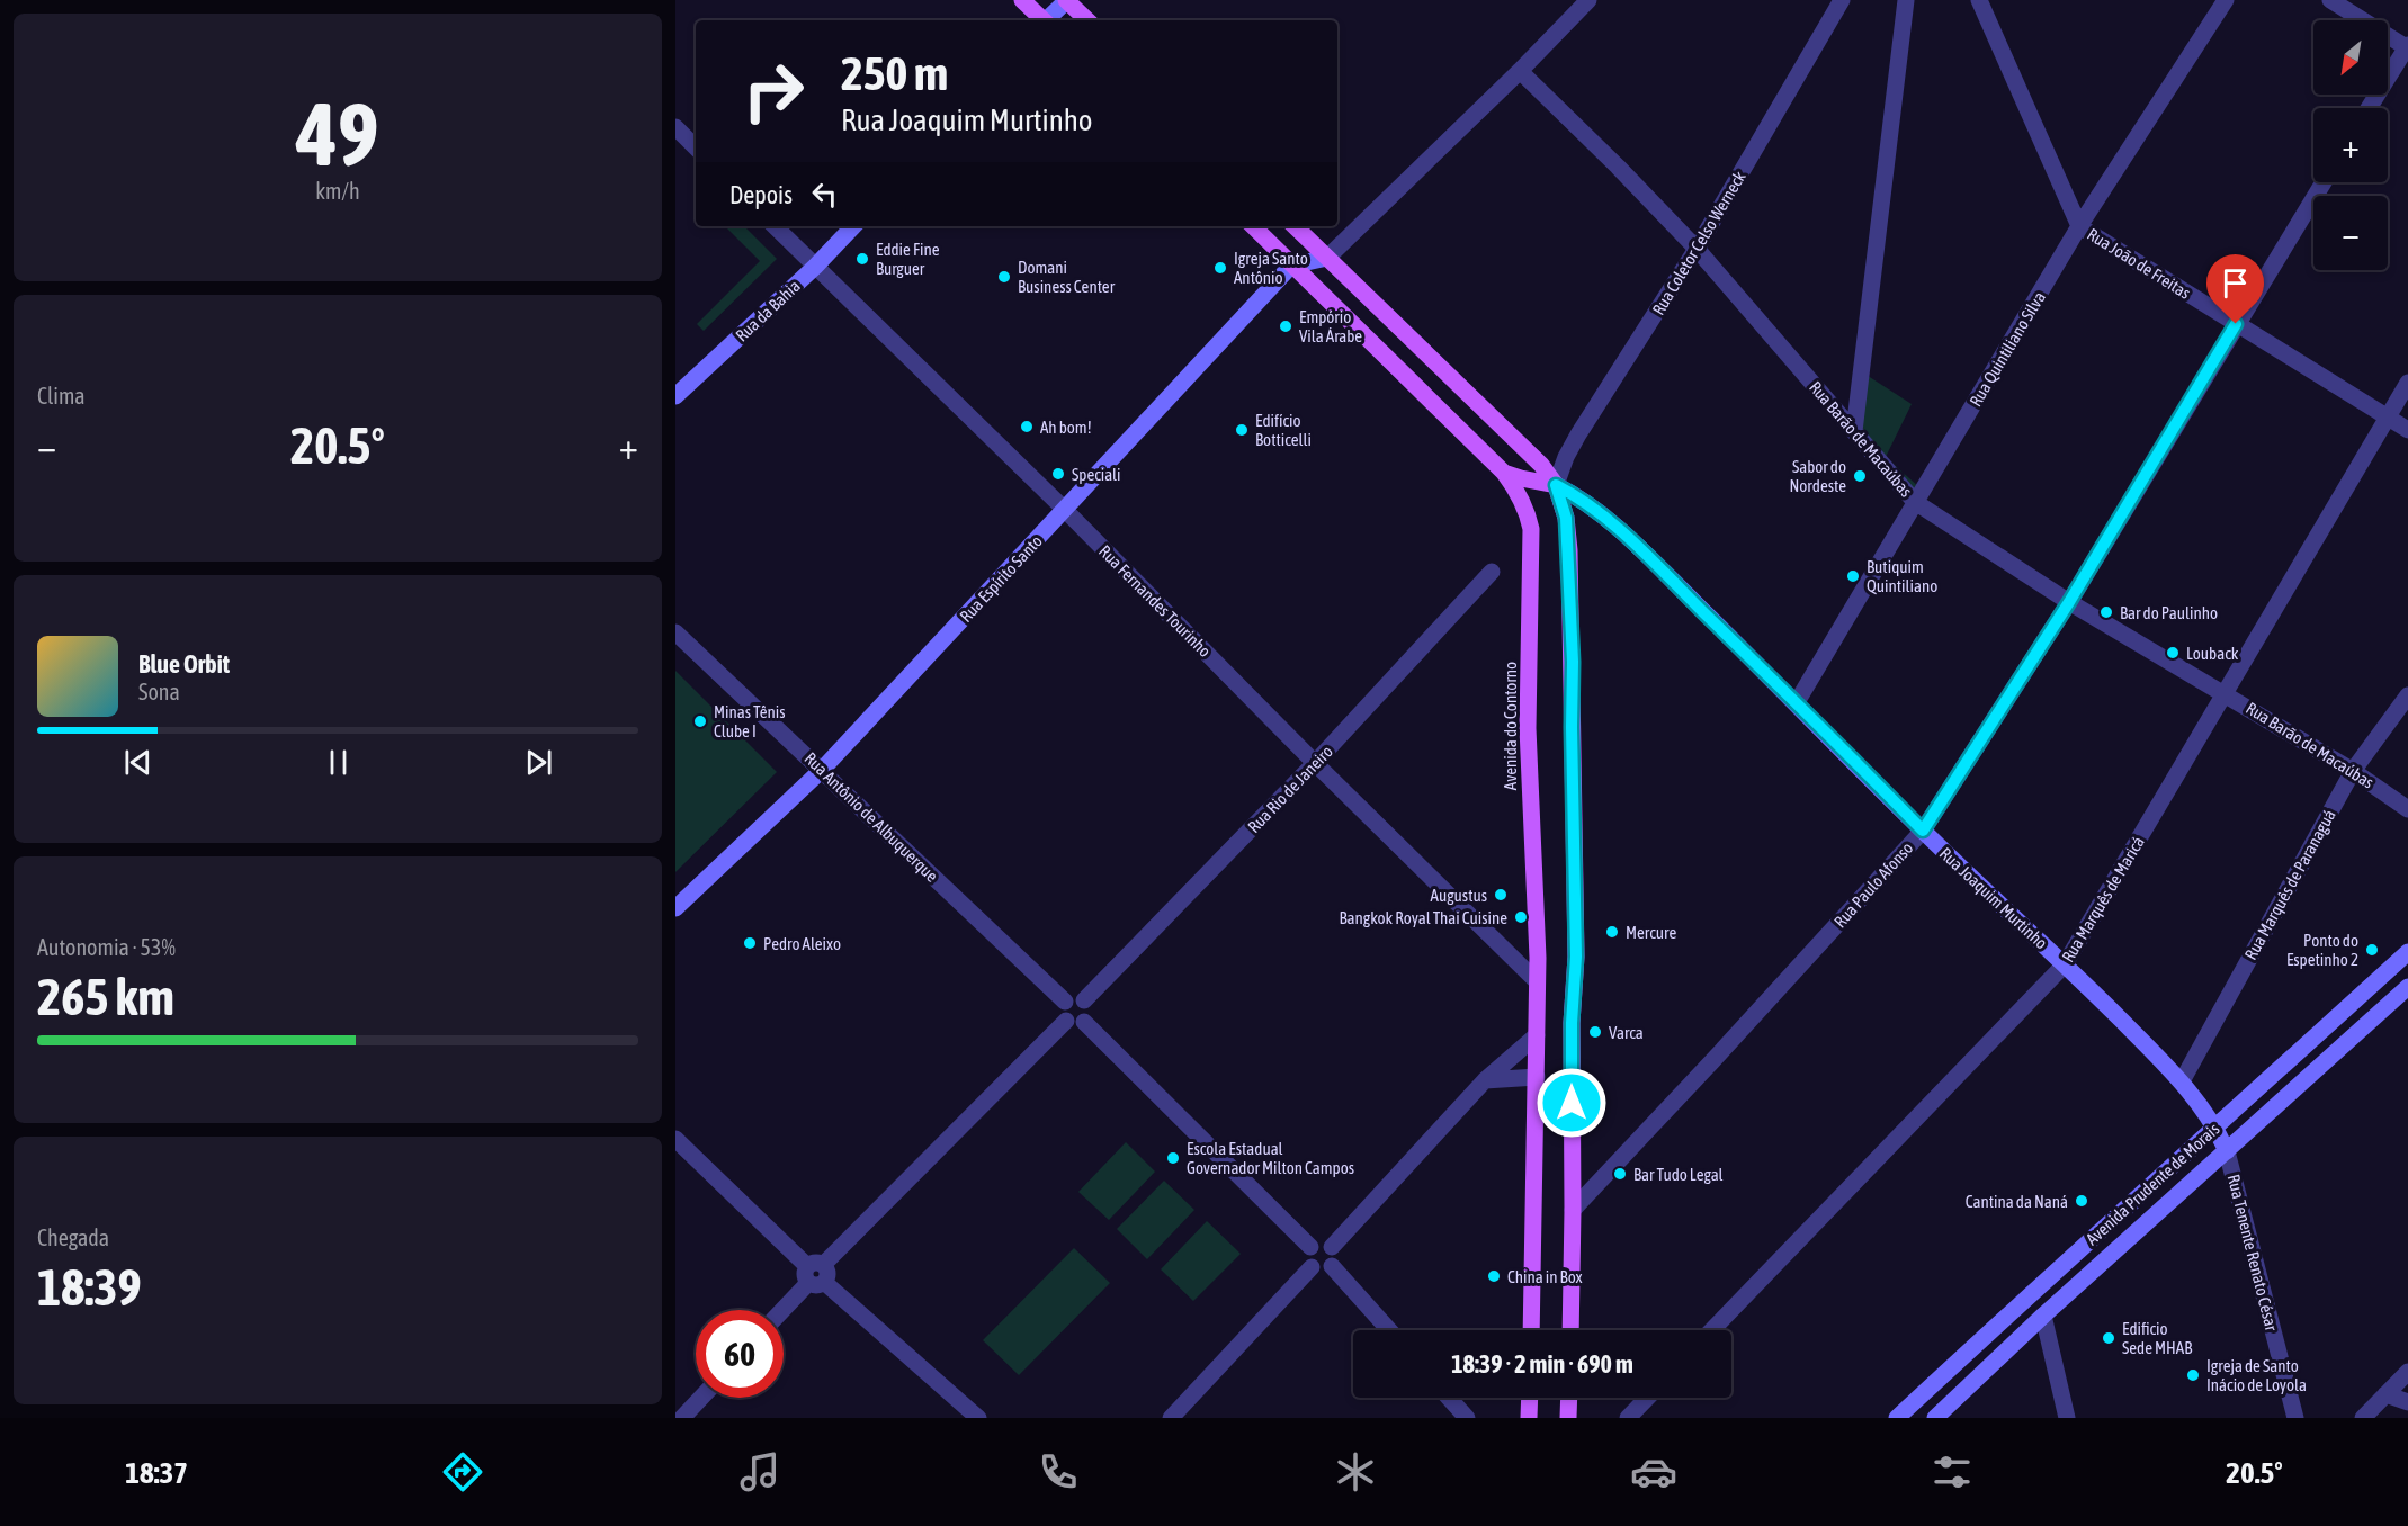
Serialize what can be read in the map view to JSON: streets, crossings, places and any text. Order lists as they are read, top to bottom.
{
  "streets": {
    "main road": ["Avenida do Contorno"],
    "street": [
      "Rua Coletor Celso Werneck",
      "Rua João de Freitas",
      "Rua da Bahia",
      "Rua Quintiliano Silva",
      "Rua Barão de Macaúbas",
      "Rua Espírito Santo",
      "Rua Fernandes Tourinho",
      "Rua Rio de Janeiro",
      "Rua Antônio de Albuquerque",
      "Rua Paulo Afonso",
      "Rua Marquês de Paranaguá",
      "Rua Joaquim Murtinho",
      "Rua Marquês de Maricá",
      "Avenida Prudente de Morais",
      "Rua Tenente Renato César"
    ]
  },
  "crossings": [
    ["Rua Coletor Celso Werneck", "Rua Barão de Macaúbas"],
    ["Rua Coletor Celso Werneck", "Rua Joaquim Murtinho"],
    ["Rua João de Freitas", "Rua Quintiliano Silva"],
    ["Rua João de Freitas", "Rua Paulo Afonso"],
    ["Rua João de Freitas", "Rua Marquês de Maricá"],
    ["Rua da Bahia", "Rua Fernandes Tourinho"],
    ["Rua Quintiliano Silva", "Rua Barão de Macaúbas"],
    ["Rua Quintiliano Silva", "Rua Joaquim Murtinho"],
    ["Rua Barão de Macaúbas", "Rua Paulo Afonso"],
    ["Rua Barão de Macaúbas", "Rua Marquês de Paranaguá"],
    ["Rua Barão de Macaúbas", "Rua Marquês de Maricá"],
    ["Rua Espírito Santo", "Rua Fernandes Tourinho"],
    ["Rua Espírito Santo", "Avenida do Contorno"],
    ["Rua Espírito Santo", "Rua Antônio de Albuquerque"],
    ["Rua Fernandes Tourinho", "Avenida do Contorno"],
    ["Rua Fernandes Tourinho", "Rua Rio de Janeiro"],
    ["Rua Rio de Janeiro", "Rua Antônio de Albuquerque"],
    ["Rua Paulo Afonso", "Rua Joaquim Murtinho"],
    ["Rua Marquês de Paranaguá", "Rua Joaquim Murtinho"],
    ["Rua Joaquim Murtinho", "Rua Marquês de Maricá"],
    ["Rua Joaquim Murtinho", "Avenida Prudente de Morais"],
    ["Rua Joaquim Murtinho", "Rua Tenente Renato César"],
    ["Avenida Prudente de Morais", "Rua Tenente Renato César"]
  ],
  "places": [
    "Eddie Fine Burguer",
    "Igreja Santo Antônio",
    "Domani Business Center",
    "Empório Vila Árabe",
    "Ah bom!",
    "Edifício Botticelli",
    "Speciali",
    "Sabor do Nordeste",
    "Butiquim Quintiliano",
    "Bar do Paulinho",
    "Louback",
    "Minas Tênis Clube I",
    "Augustus",
    "Bangkok Royal Thai Cuisine",
    "Mercure",
    "Pedro Aleixo",
    "Ponto do Espetinho 2",
    "Varca",
    "Escola Estadual Governador Milton Campos",
    "Bar Tudo Legal",
    "Cantina da Naná",
    "China in Box",
    "Edificio Sede MHAB",
    "Igreja de Santo Inácio de Loyola"
  ],
  "north": "bottom left",
  "page": {
    "tile": [
      ["49", "km/h"],
      "Clima",
      ["Autonomia · 53%", "265 km"],
      ["Chegada", "18:39"]
    ],
    "map_buttons": ["+", "−"],
    "turn": ["250 m", "Rua Joaquim Murtinho"],
    "then": "Depois",
    "heat": ["−", "20.5°", "+"],
    "song": ["Blue Orbit", "Sona"],
    "limit": "60",
    "trip": "18:39 · 2 min · 690 m",
    "tabs": ["18:37", "20.5°"]
  }
}
